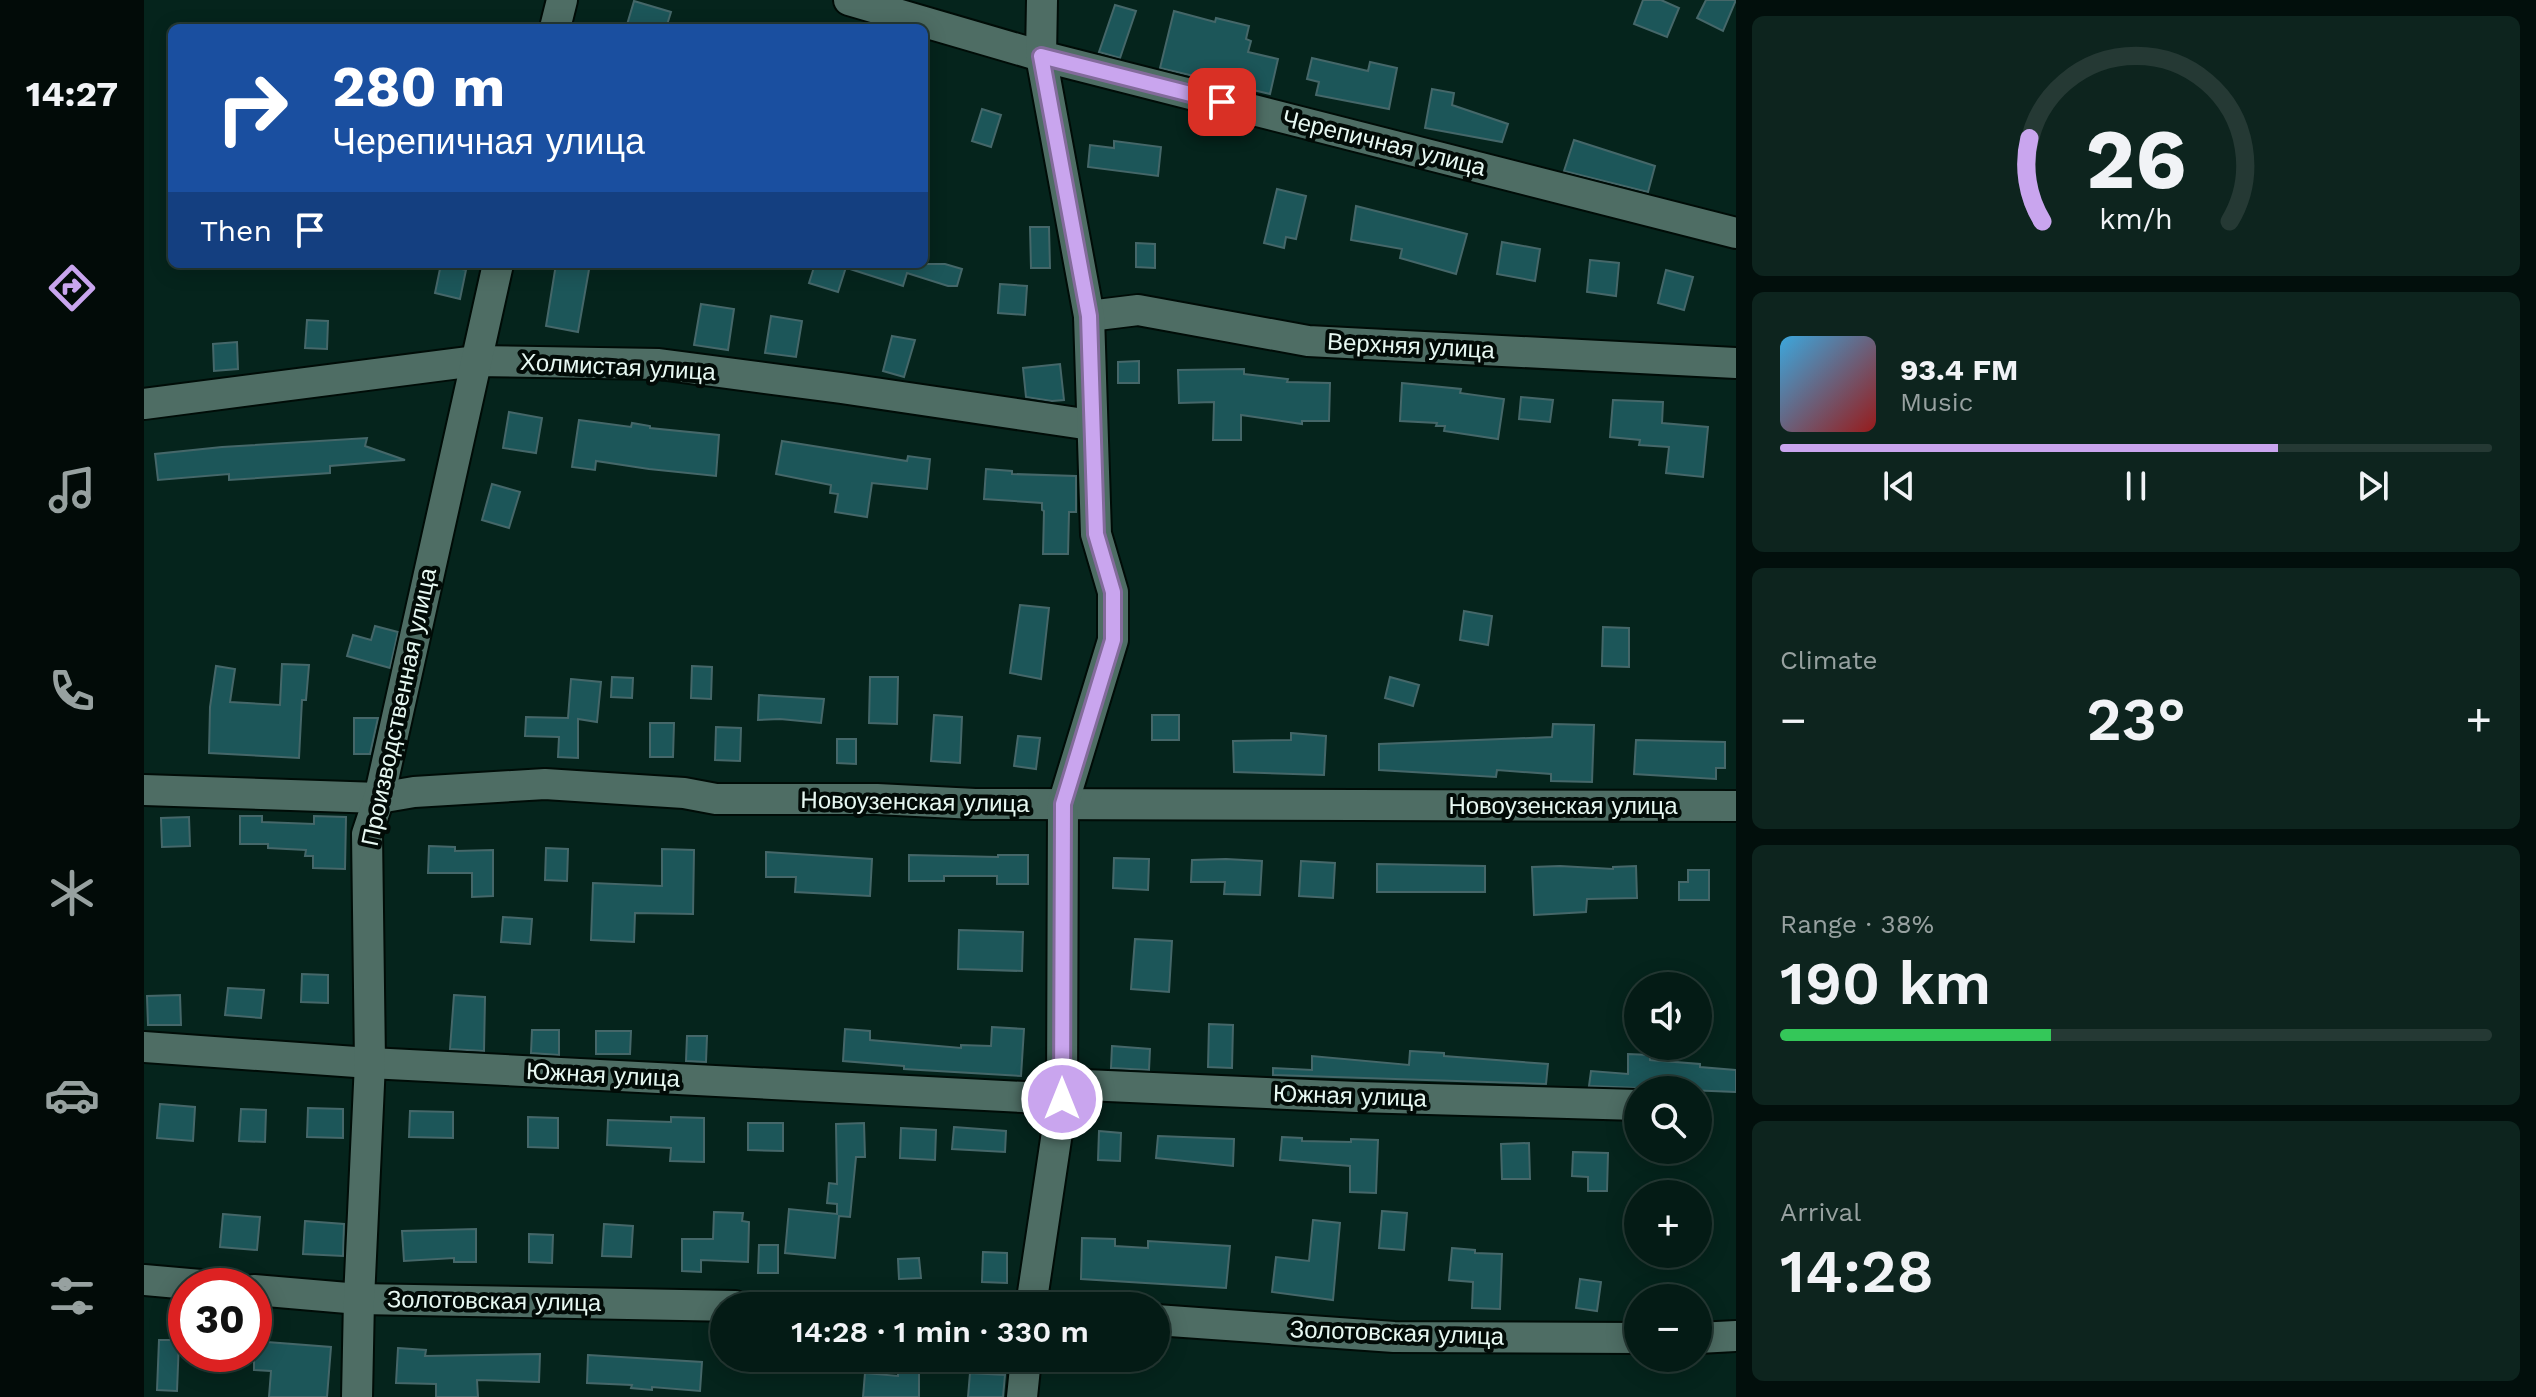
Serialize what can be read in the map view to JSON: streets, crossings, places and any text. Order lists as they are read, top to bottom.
{
  "streets": {
    "street": [
      "Черепичная улица",
      "Верхняя улица",
      "Холмистая улица",
      "Производственная улица",
      "Новоузенская улица",
      "Южная улица",
      "Золотовская улица"
    ]
  },
  "crossings": [
    ["Холмистая улица", "Производственная улица"],
    ["Производственная улица", "Новоузенская улица"],
    ["Производственная улица", "Южная улица"],
    ["Производственная улица", "Золотовская улица"]
  ],
  "page": {
    "tabs": "14:27",
    "turn": ["280 m", "Черепичная улица"],
    "then": "Then",
    "song": ["93.4 FM", "Music"],
    "tile": [
      "Climate",
      ["Range · 38%", "190 km"],
      ["Arrival", "14:28"]
    ],
    "heat": ["−", "23°", "+"],
    "map_buttons": ["+", "−"],
    "limit": "30",
    "trip": "14:28 · 1 min · 330 m",
    "gauge": ["26", "km/h"]
  }
}
